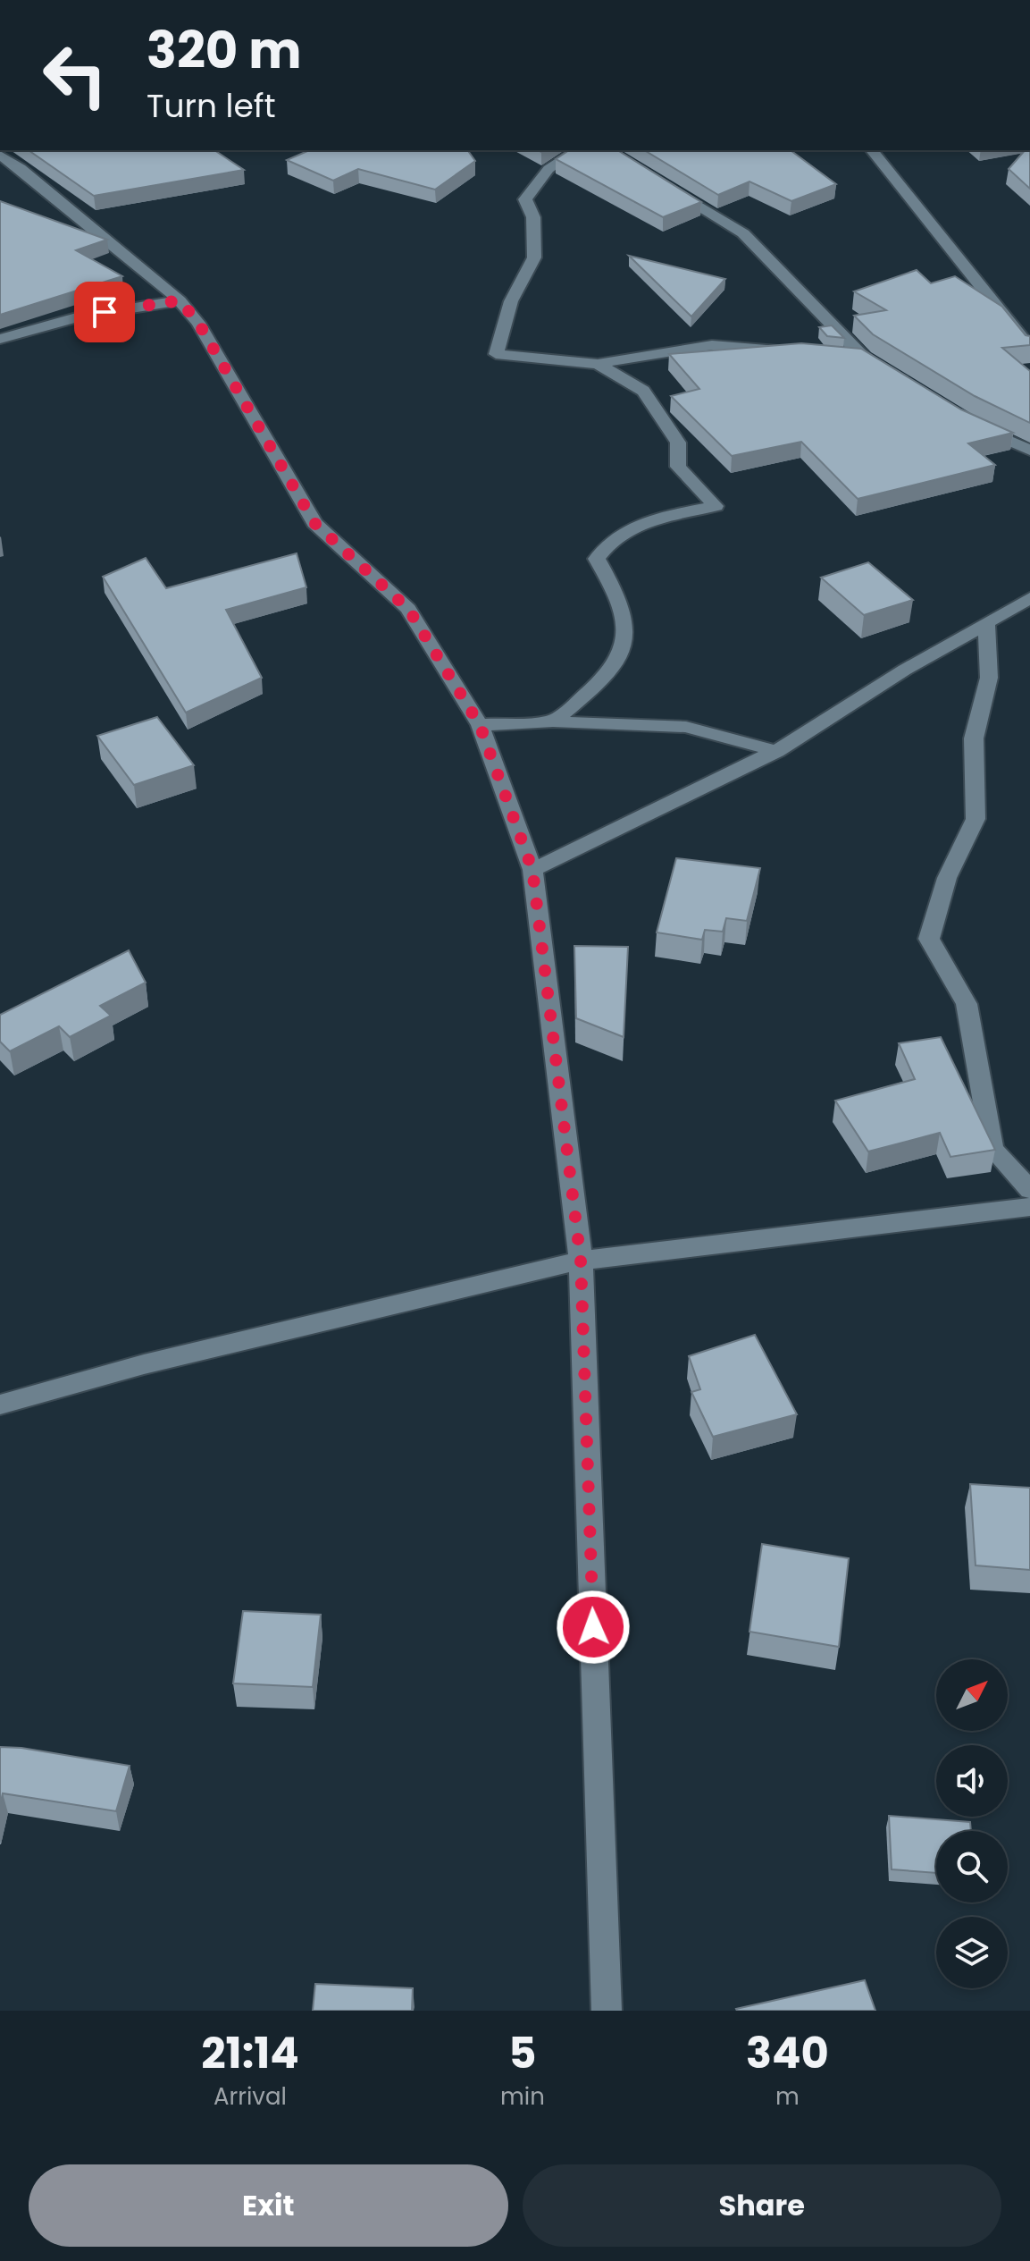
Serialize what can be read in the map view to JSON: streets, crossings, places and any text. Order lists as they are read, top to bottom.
{
  "north": "top right",
  "page": {
    "turn": ["320 m", "Turn left"],
    "eta": [
      "21:14",
      "Arrival",
      "5",
      "min",
      "340",
      "m"
    ],
    "buttons": ["Exit", "Share"]
  }
}
